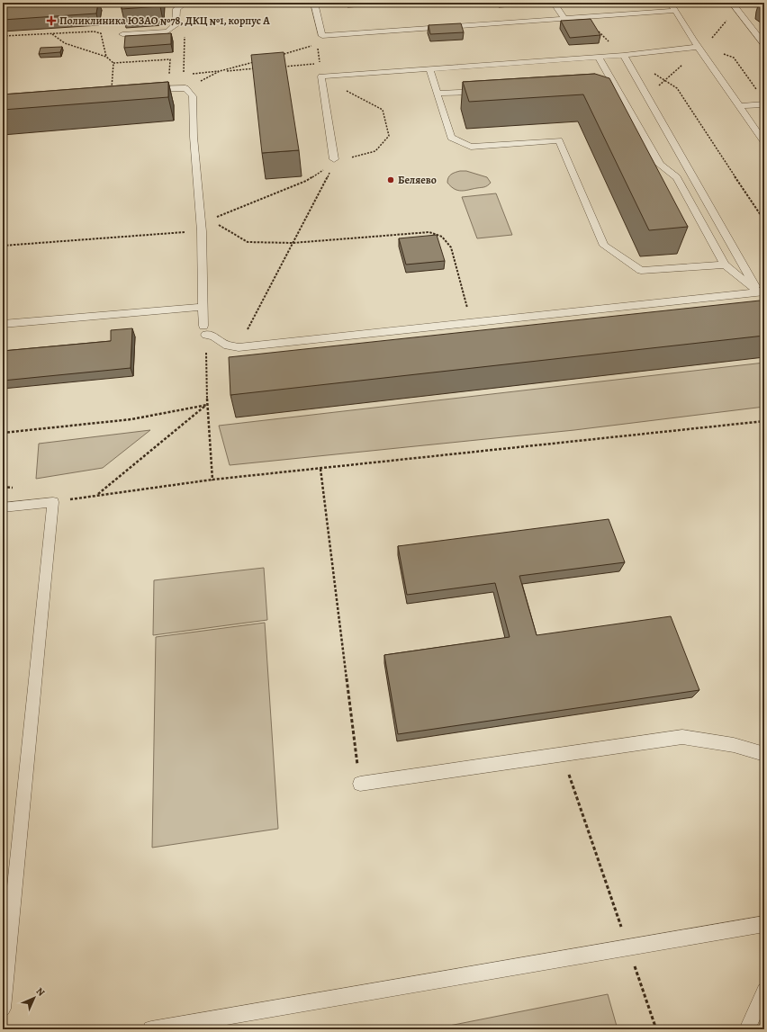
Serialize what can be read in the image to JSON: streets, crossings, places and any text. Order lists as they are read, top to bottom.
{
  "places": {
    "health": ["Поликлиника ЮЗАО №78, ДКЦ №1, корпус А"],
    "other": ["Беляево"]
  },
  "north": "top right"
}
